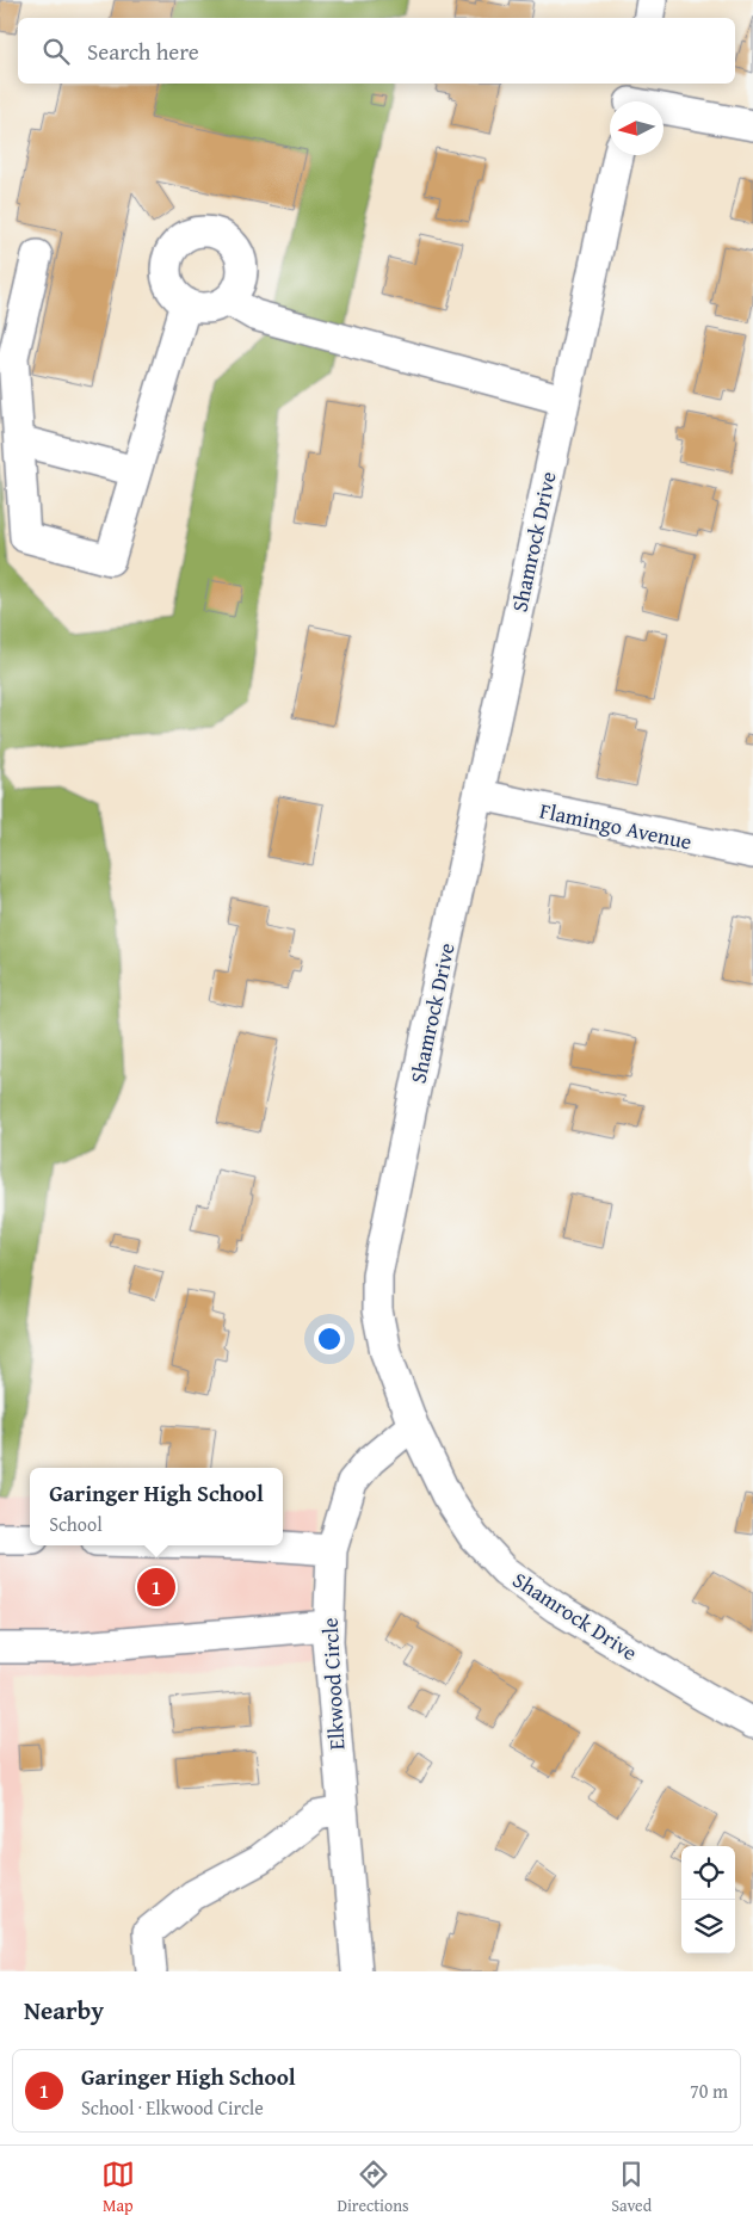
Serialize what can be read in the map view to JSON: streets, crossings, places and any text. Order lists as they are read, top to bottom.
{
  "streets": {
    "street": ["Shamrock Drive", "Flamingo Avenue", "Elkwood Circle"]
  },
  "crossings": [
    ["Shamrock Drive", "Flamingo Avenue"],
    ["Shamrock Drive", "Elkwood Circle"]
  ],
  "north": "left",
  "page": {
    "search": "Search here",
    "popup": ["Garinger High School", "School"],
    "pins": "1",
    "heading": "Nearby",
    "list": [
      {
        "mark": "1",
        "name": "Garinger High School",
        "note": "School · Elkwood Circle",
        "value": "70 m"
      }
    ],
    "nav": ["Map", "Directions", "Saved"]
  }
}
